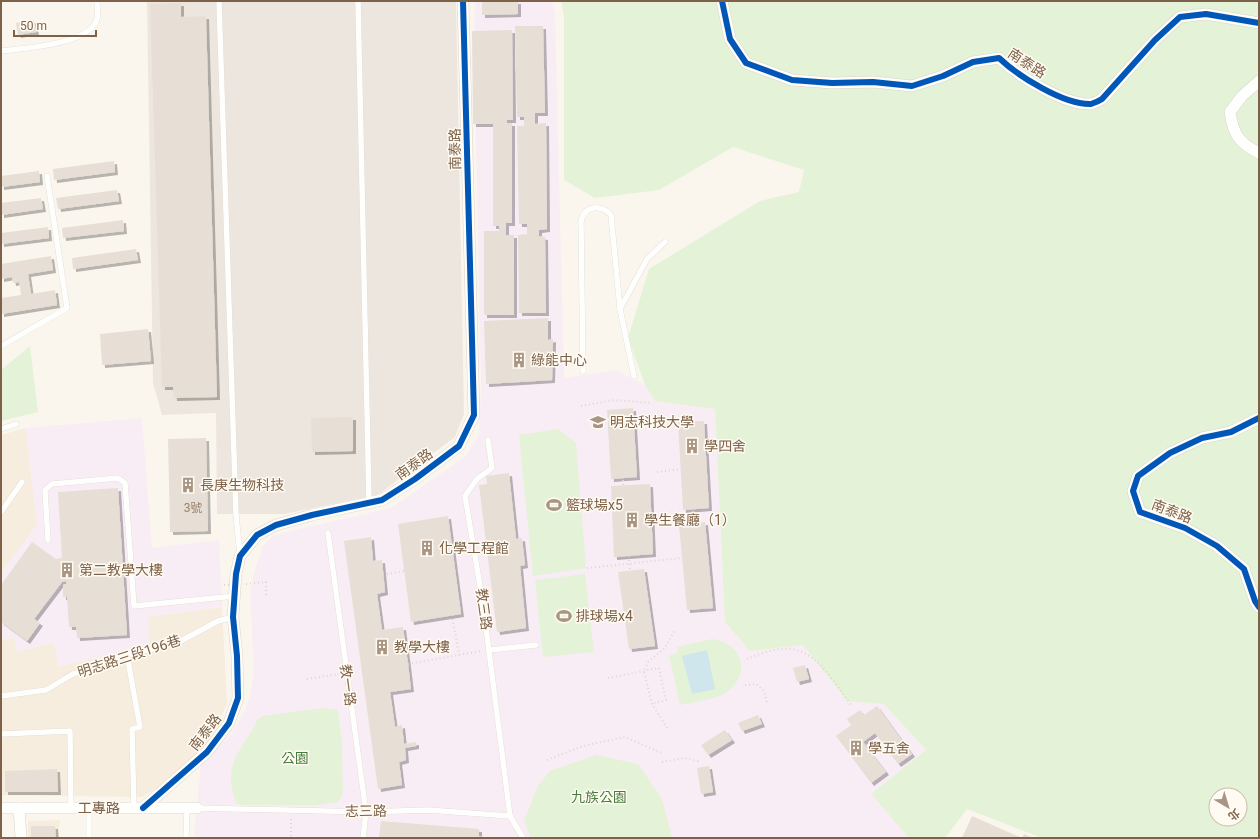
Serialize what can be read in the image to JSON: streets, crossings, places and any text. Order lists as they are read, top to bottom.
{
  "streets": {
    "street": ["南泰路", "工專路"],
    "lane": [
      "教三路",
      "明志路三段196巷",
      "教一路",
      "志三路"
    ]
  },
  "crossings": [
    ["南泰路", "明志路三段196巷"],
    ["南泰路", "工專路"],
    ["教三路", "志三路"],
    ["教一路", "志三路"],
    ["工專路", "志三路"]
  ],
  "parks": ["公園", "九族公園"],
  "places": {
    "building": [
      "綠能中心",
      "學四舍",
      "長庚生物科技",
      "學生餐廳（1）",
      "化學工程館",
      "第二教學大樓",
      "教學大樓",
      "學五舍"
    ],
    "school or university": ["明志科技大學"],
    "sports": ["籃球場x5", "排球場x4"]
  },
  "house_numbers": ["3號"],
  "scale_bar": "50 m",
  "north": "bottom right"
}
